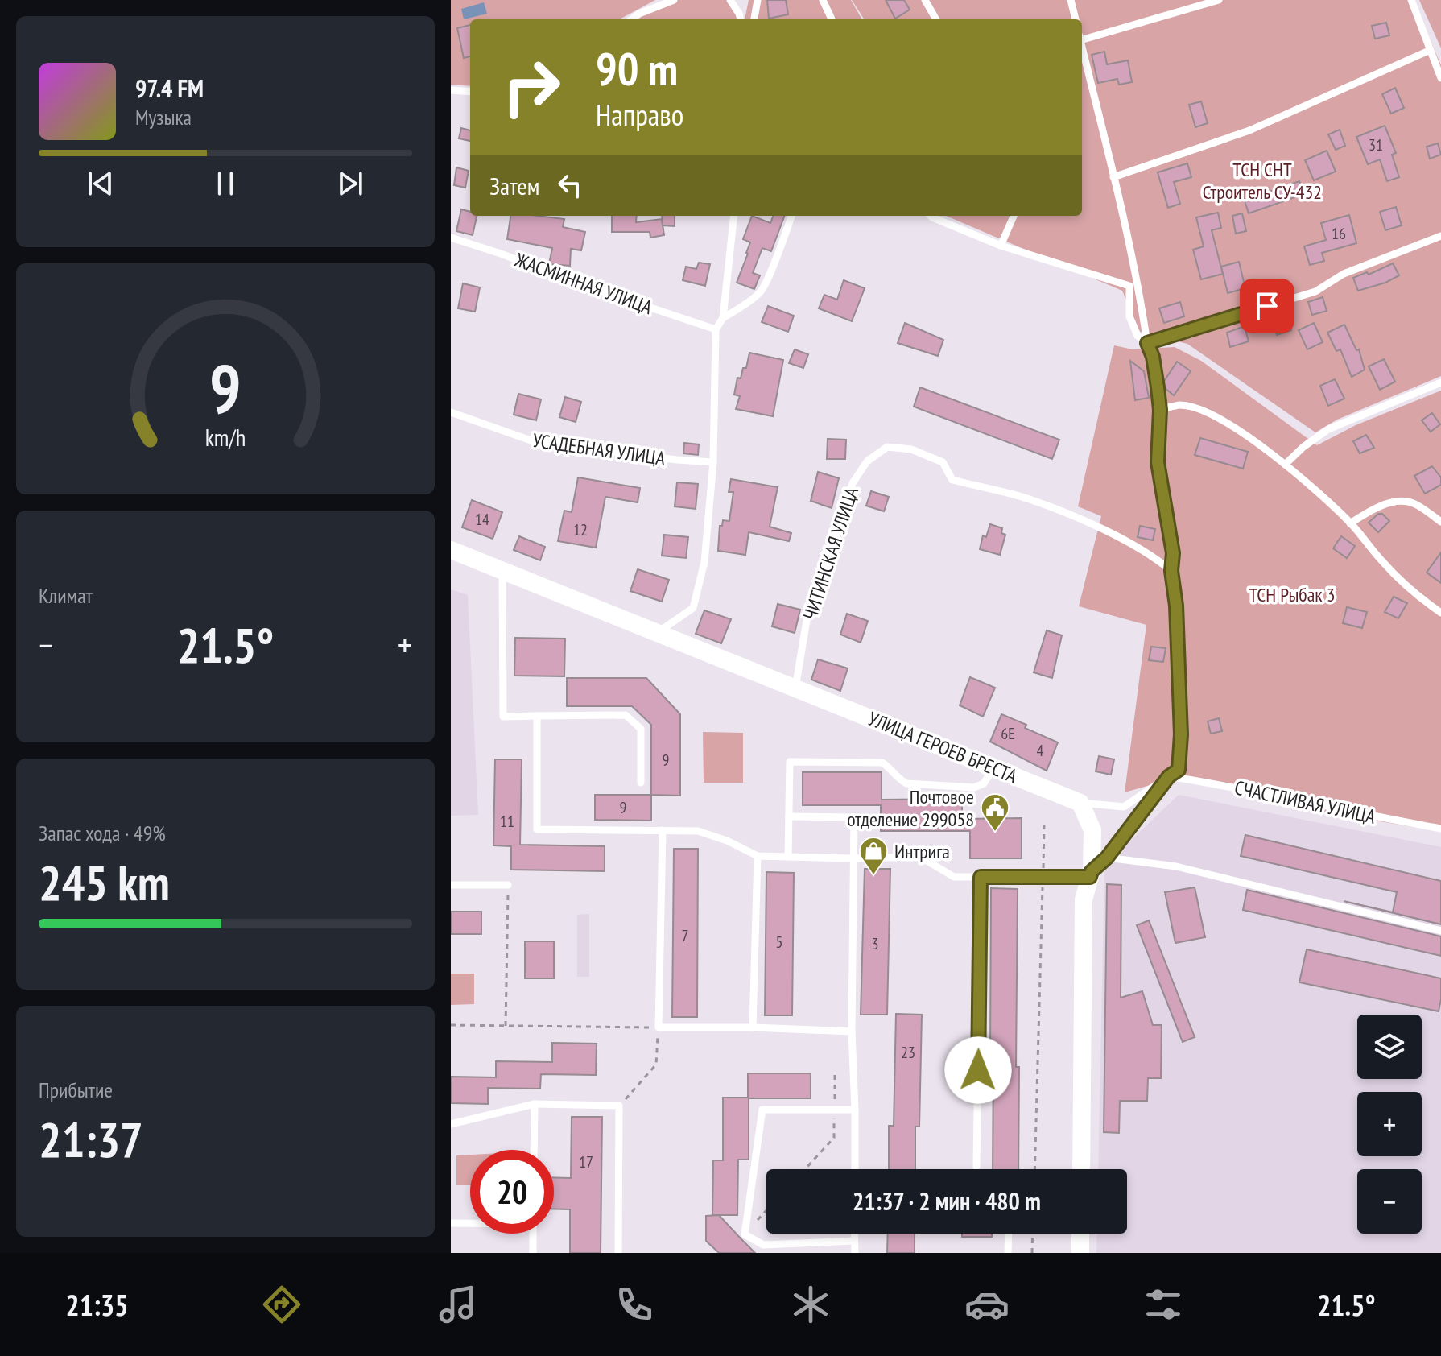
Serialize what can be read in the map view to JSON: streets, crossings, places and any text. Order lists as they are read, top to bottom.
{
  "streets": {
    "street": ["УЛИЦА ГЕРОЕВ БРЕСТА"],
    "lane": [
      "ЖАСМИННАЯ УЛИЦА",
      "УСАДЕБНАЯ УЛИЦА",
      "ЧИТИНСКАЯ УЛИЦА",
      "СЧАСТЛИВАЯ УЛИЦА"
    ]
  },
  "crossings": [
    ["ЧИТИНСКАЯ УЛИЦА", "УЛИЦА ГЕРОЕВ БРЕСТА"]
  ],
  "parks": ["ТСН СНТ Строитель СУ-432", "ТСН Рыбак 3"],
  "places": {
    "public building": ["Почтовое отделение 299058"],
    "shop": ["Интрига"]
  },
  "house_numbers": [
    "31",
    "16",
    "14",
    "12",
    "6Е",
    "4",
    "9",
    "9",
    "11",
    "7",
    "5",
    "3",
    "23",
    "17"
  ],
  "page": {
    "turn": ["90 m", "Направо"],
    "song": ["97.4 FM", "Музыка"],
    "then": "Затем",
    "tile": [
      "Климат",
      ["Запас хода · 49%", "245 km"],
      ["Прибытие", "21:37"]
    ],
    "heat": ["−", "21.5°", "+"],
    "map_buttons": ["+", "−"],
    "limit": "20",
    "trip": "21:37 · 2 мин · 480 m",
    "tabs": ["21:35", "21.5°"],
    "gauge": ["9", "km/h"]
  }
}
